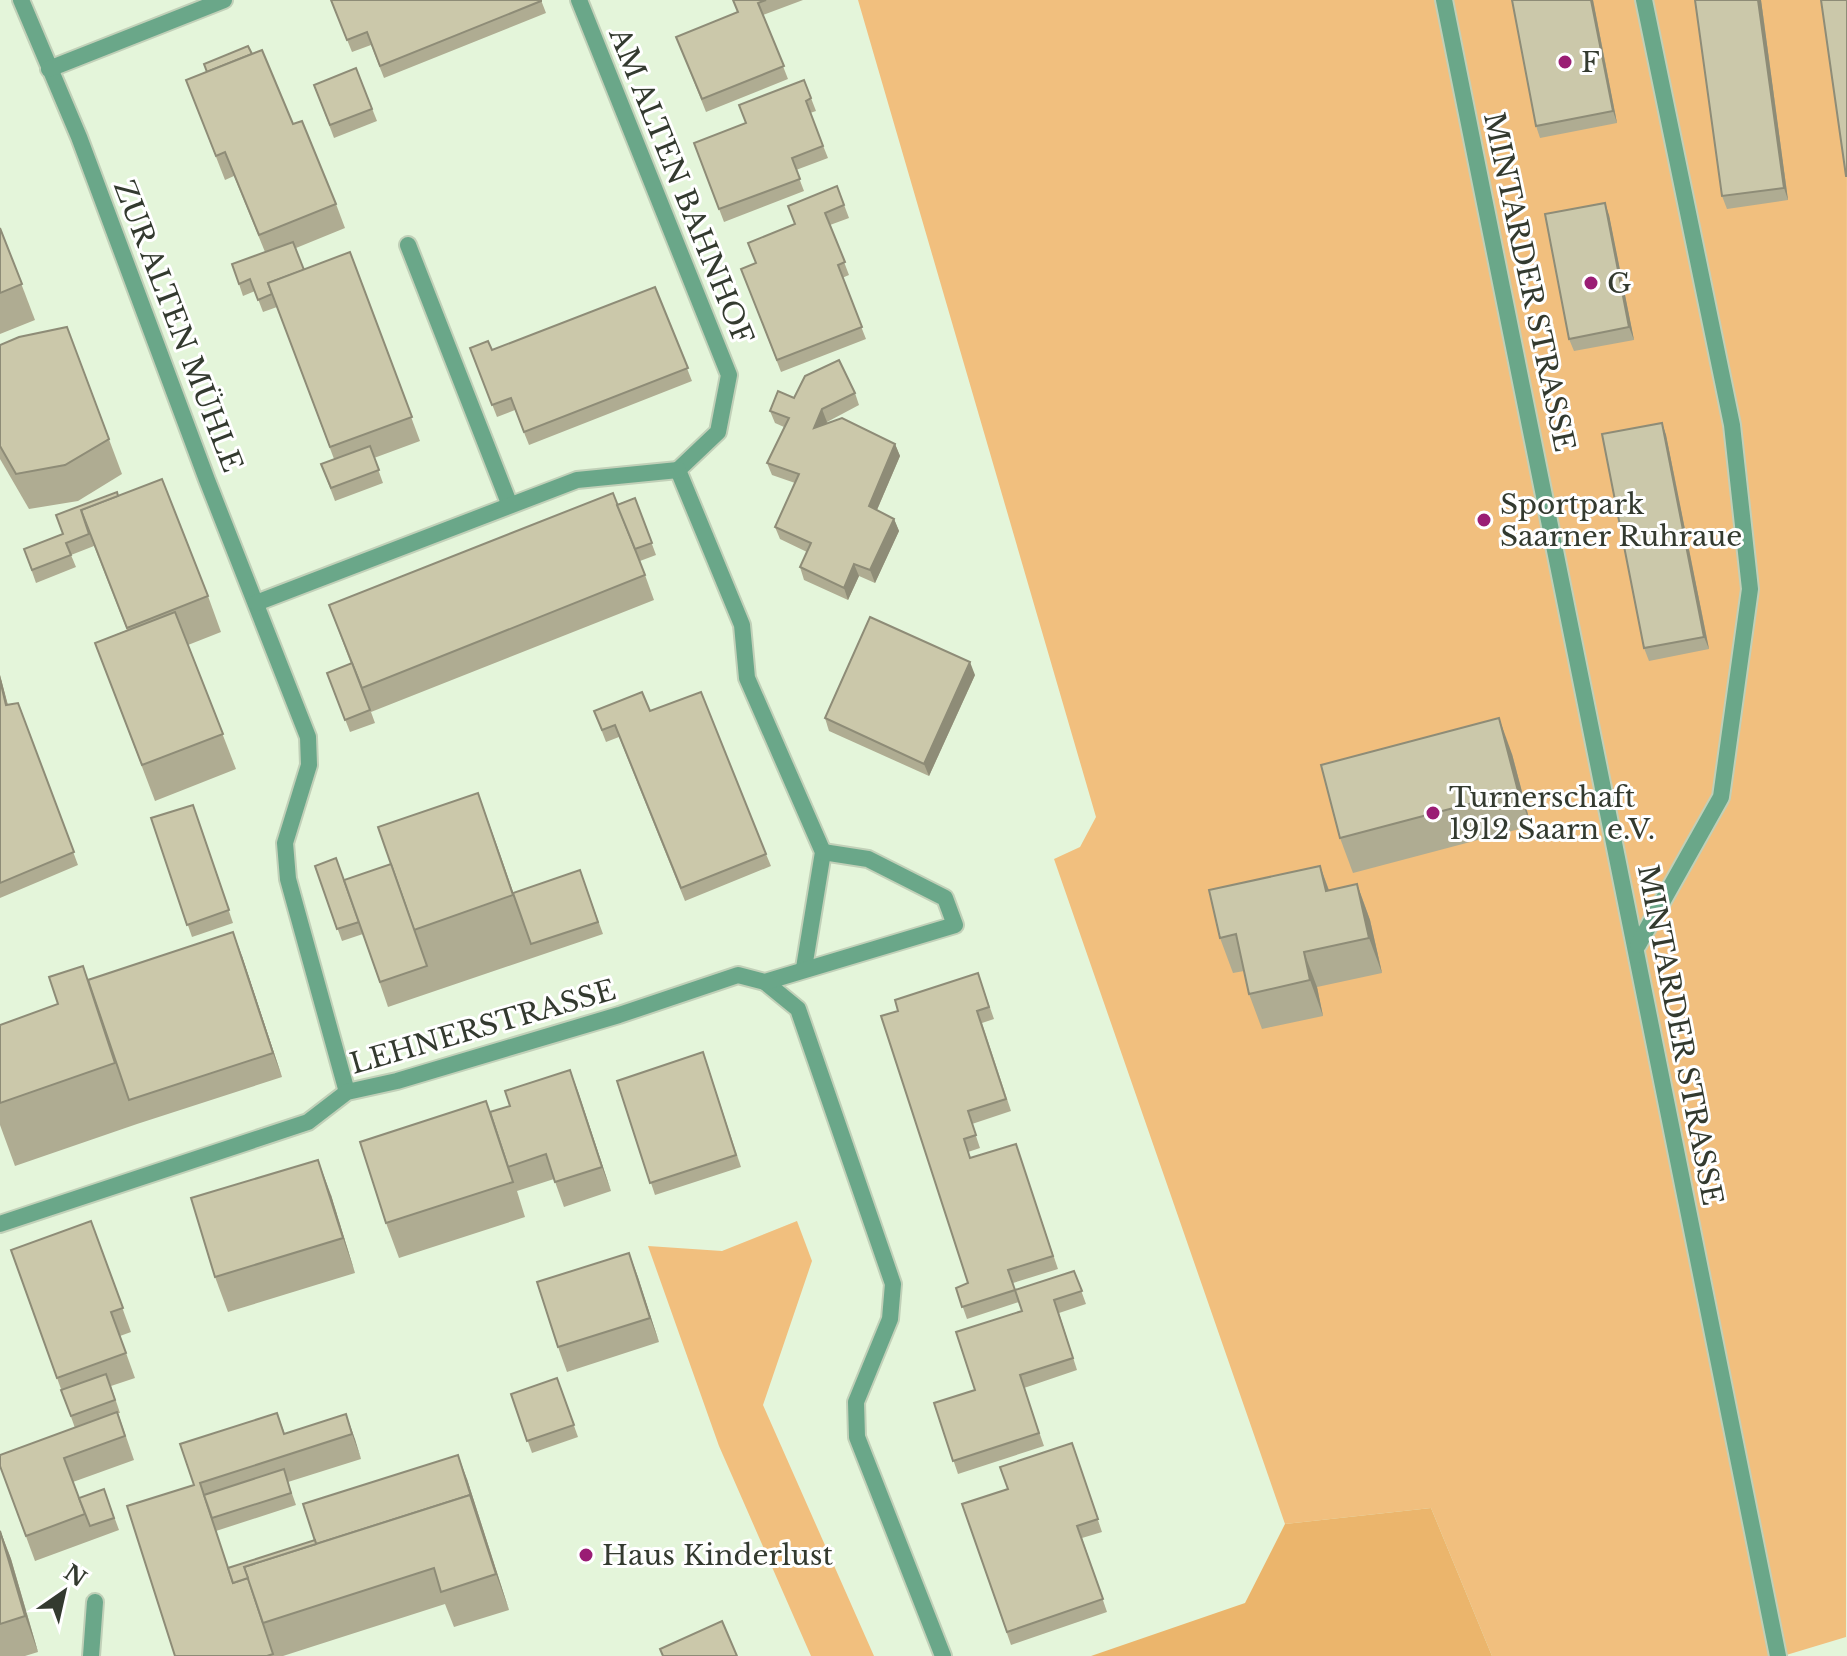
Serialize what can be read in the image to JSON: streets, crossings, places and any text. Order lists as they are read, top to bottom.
{
  "streets": {
    "street": [
      "AM ALTEN BAHNHOF",
      "MINTARDER STRASSE",
      "ZUR ALTEN MÜHLE",
      "LEHNERSTRASSE"
    ]
  },
  "crossings": [
    ["ZUR ALTEN MÜHLE", "LEHNERSTRASSE"]
  ],
  "places": [
    "F",
    "G",
    "Sportpark Saarner Ruhraue",
    "Turnerschaft 1912 Saarn e.V.",
    "Haus Kinderlust"
  ],
  "north": "top right"
}
